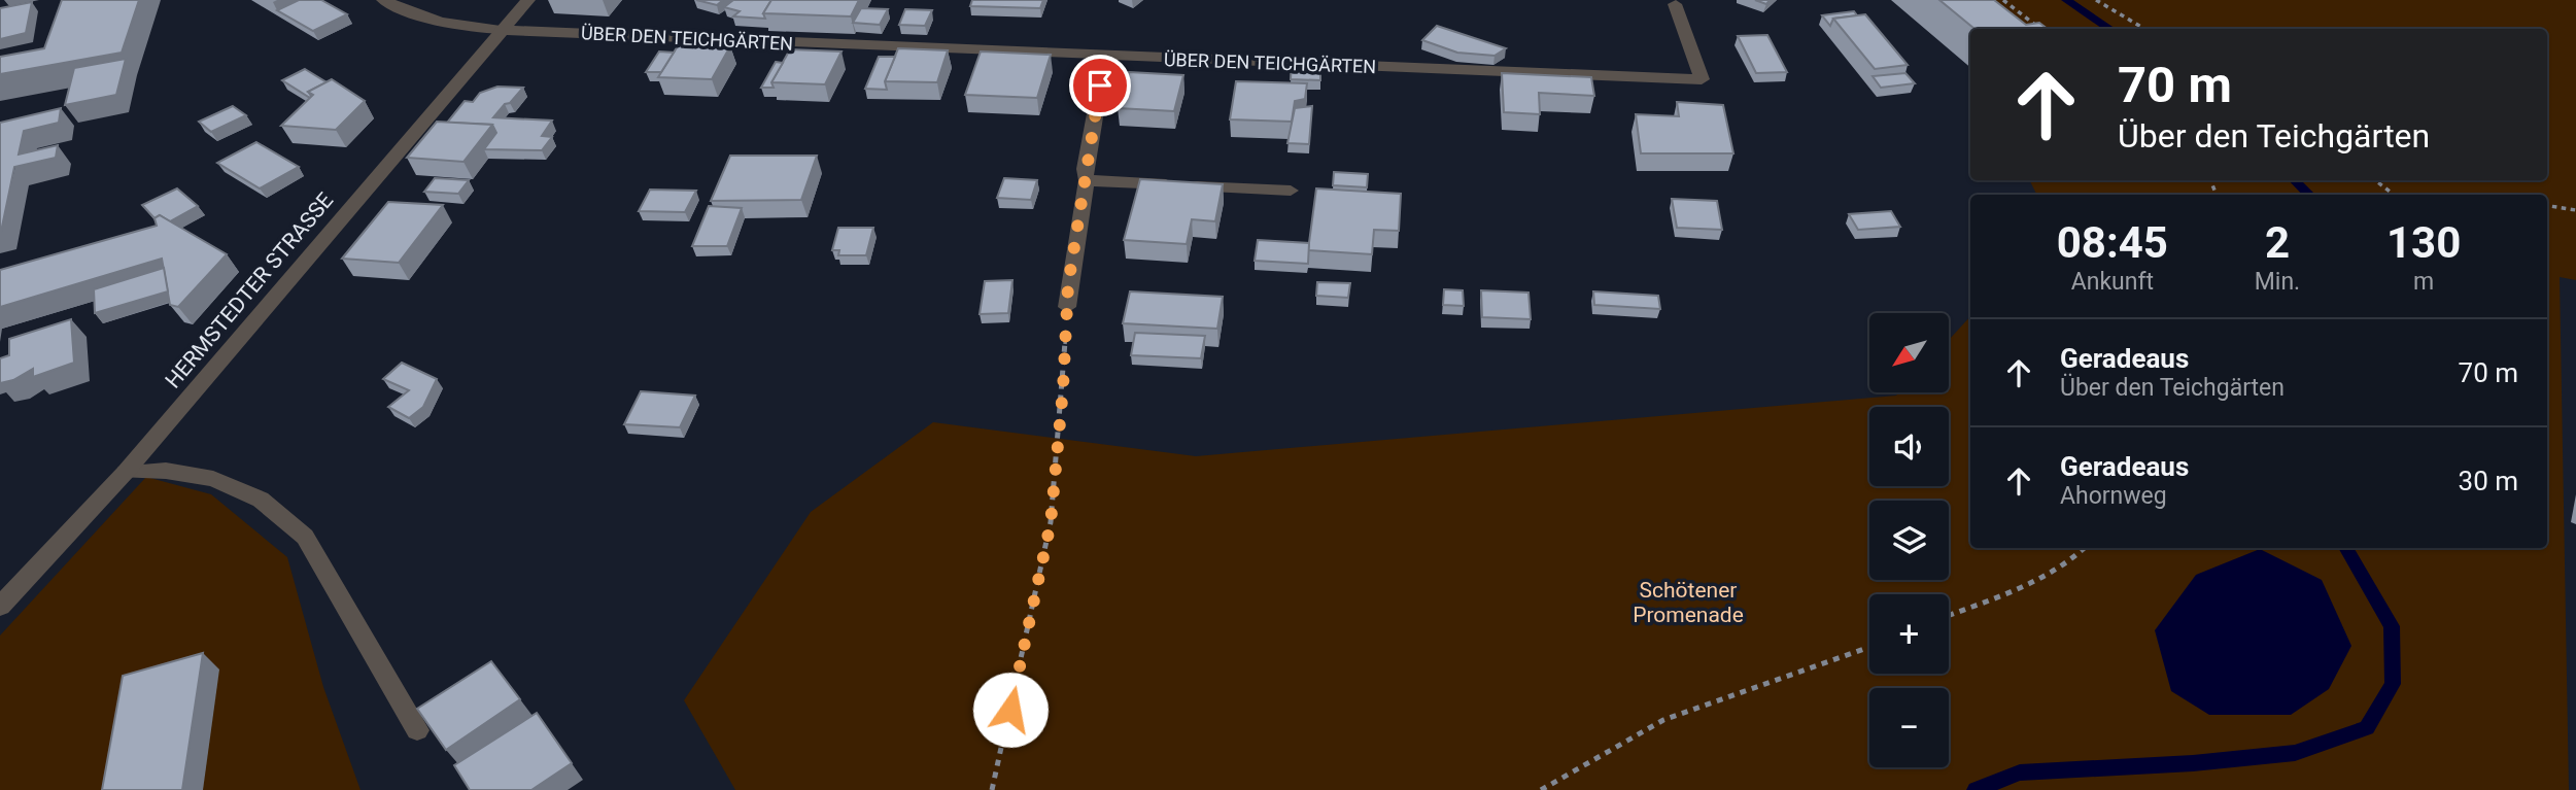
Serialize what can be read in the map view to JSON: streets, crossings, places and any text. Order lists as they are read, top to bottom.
{
  "streets": {
    "street": ["ÜBER DEN TEICHGÄRTEN", "HERMSTEDTER STRASSE"]
  },
  "crossings": [
    ["ÜBER DEN TEICHGÄRTEN", "HERMSTEDTER STRASSE"]
  ],
  "parks": ["Schötener Promenade"],
  "north": "bottom left",
  "page": {
    "turn": ["70 m", "Über den Teichgärten"],
    "eta": [
      "08:45",
      "Ankunft",
      "2",
      "Min.",
      "130",
      "m"
    ],
    "map_buttons": ["+", "−"],
    "list": [
      {
        "name": "Geradeaus",
        "note": "Über den Teichgärten",
        "value": "70 m"
      },
      {
        "name": "Geradeaus",
        "note": "Ahornweg",
        "value": "30 m"
      }
    ]
  }
}
